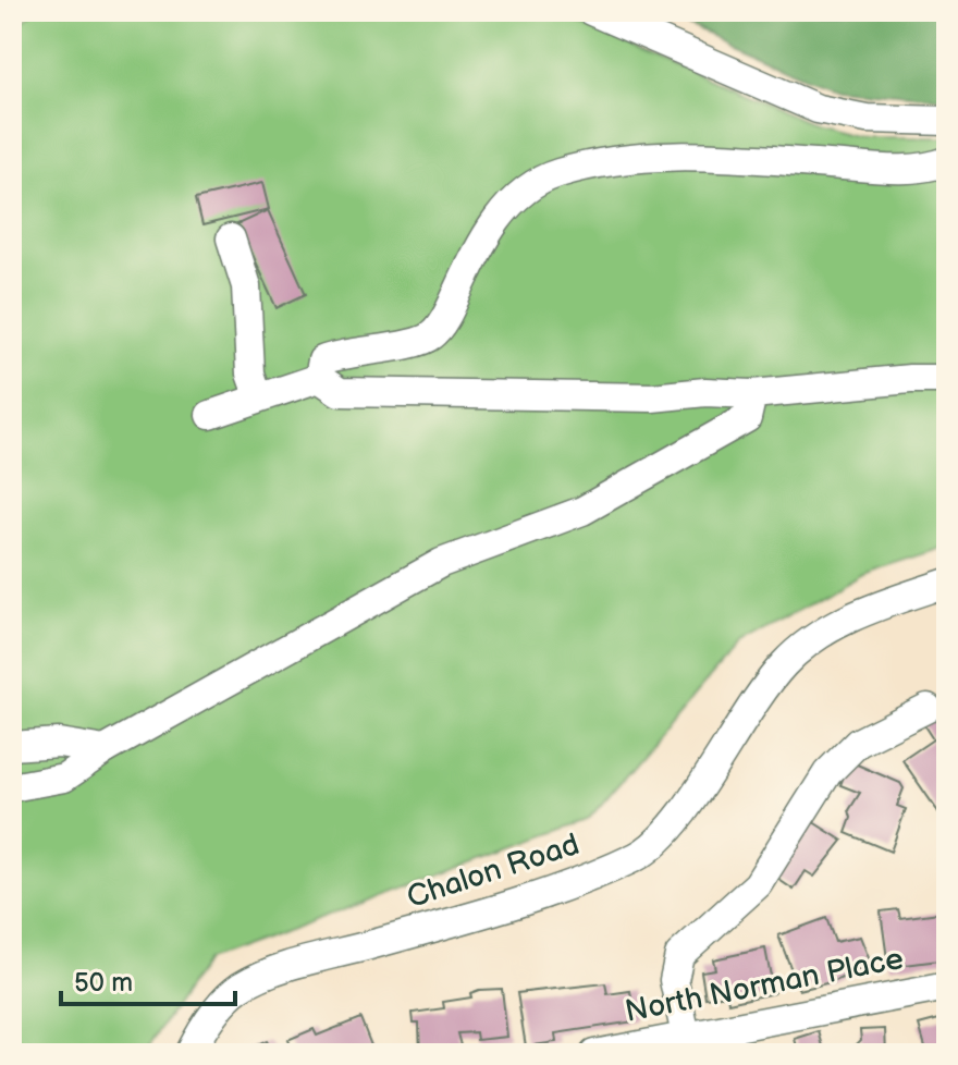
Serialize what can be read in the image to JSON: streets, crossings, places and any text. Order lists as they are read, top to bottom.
{
  "streets": {
    "street": ["Chalon Road", "North Norman Place"]
  },
  "scale_bar": "50 m"
}
